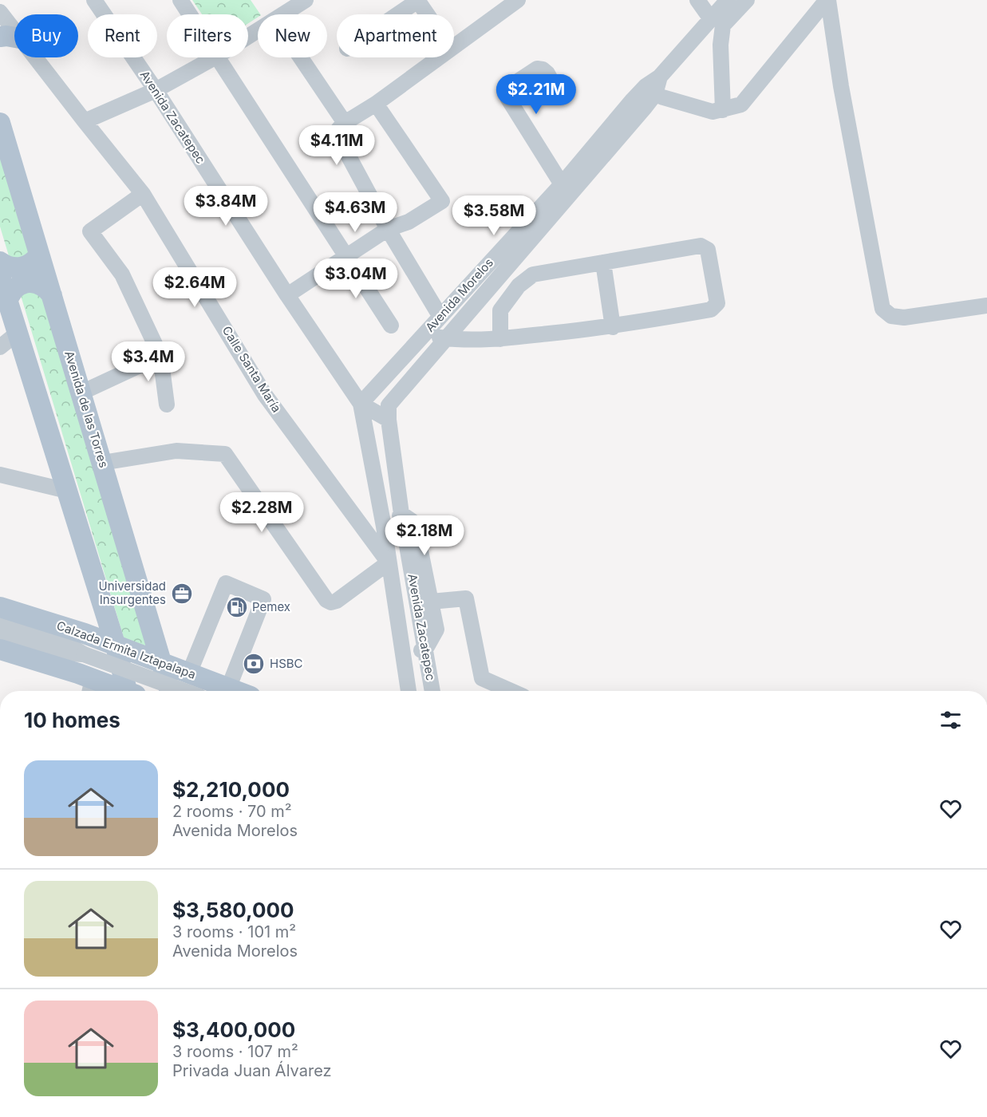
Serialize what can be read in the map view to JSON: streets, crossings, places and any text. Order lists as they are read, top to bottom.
{
  "streets": {
    "main road": ["Avenida de las Torres", "Calzada Ermita Iztapalapa"],
    "street": ["Avenida Zacatepec", "Avenida Morelos", "Calle Santa María"]
  },
  "crossings": [
    ["Avenida Zacatepec", "Avenida Morelos"],
    ["Avenida Zacatepec", "Calle Santa María"],
    ["Avenida de las Torres", "Calzada Ermita Iztapalapa"]
  ],
  "places": {
    "office": ["Universidad Insurgentes"],
    "fuel station": ["Pemex"],
    "bank": ["HSBC"]
  },
  "page": {
    "chip": [
      "Buy",
      "Rent",
      "Filters",
      "New",
      "Apartment"
    ],
    "price": [
      "$2.21M",
      "$4.11M",
      "$3.84M",
      "$4.63M",
      "$3.58M",
      "$3.04M",
      "$2.64M",
      "$3.4M",
      "$2.28M",
      "$2.18M"
    ],
    "heading": "10 homes",
    "list": [
      {
        "name": "$2,210,000",
        "note": "2 rooms · 70 m² · Avenida Morelos"
      },
      {
        "name": "$3,580,000",
        "note": "3 rooms · 101 m² · Avenida Morelos"
      },
      {
        "name": "$3,400,000",
        "note": "3 rooms · 107 m² · Privada Juan Álvarez"
      }
    ]
  }
}
